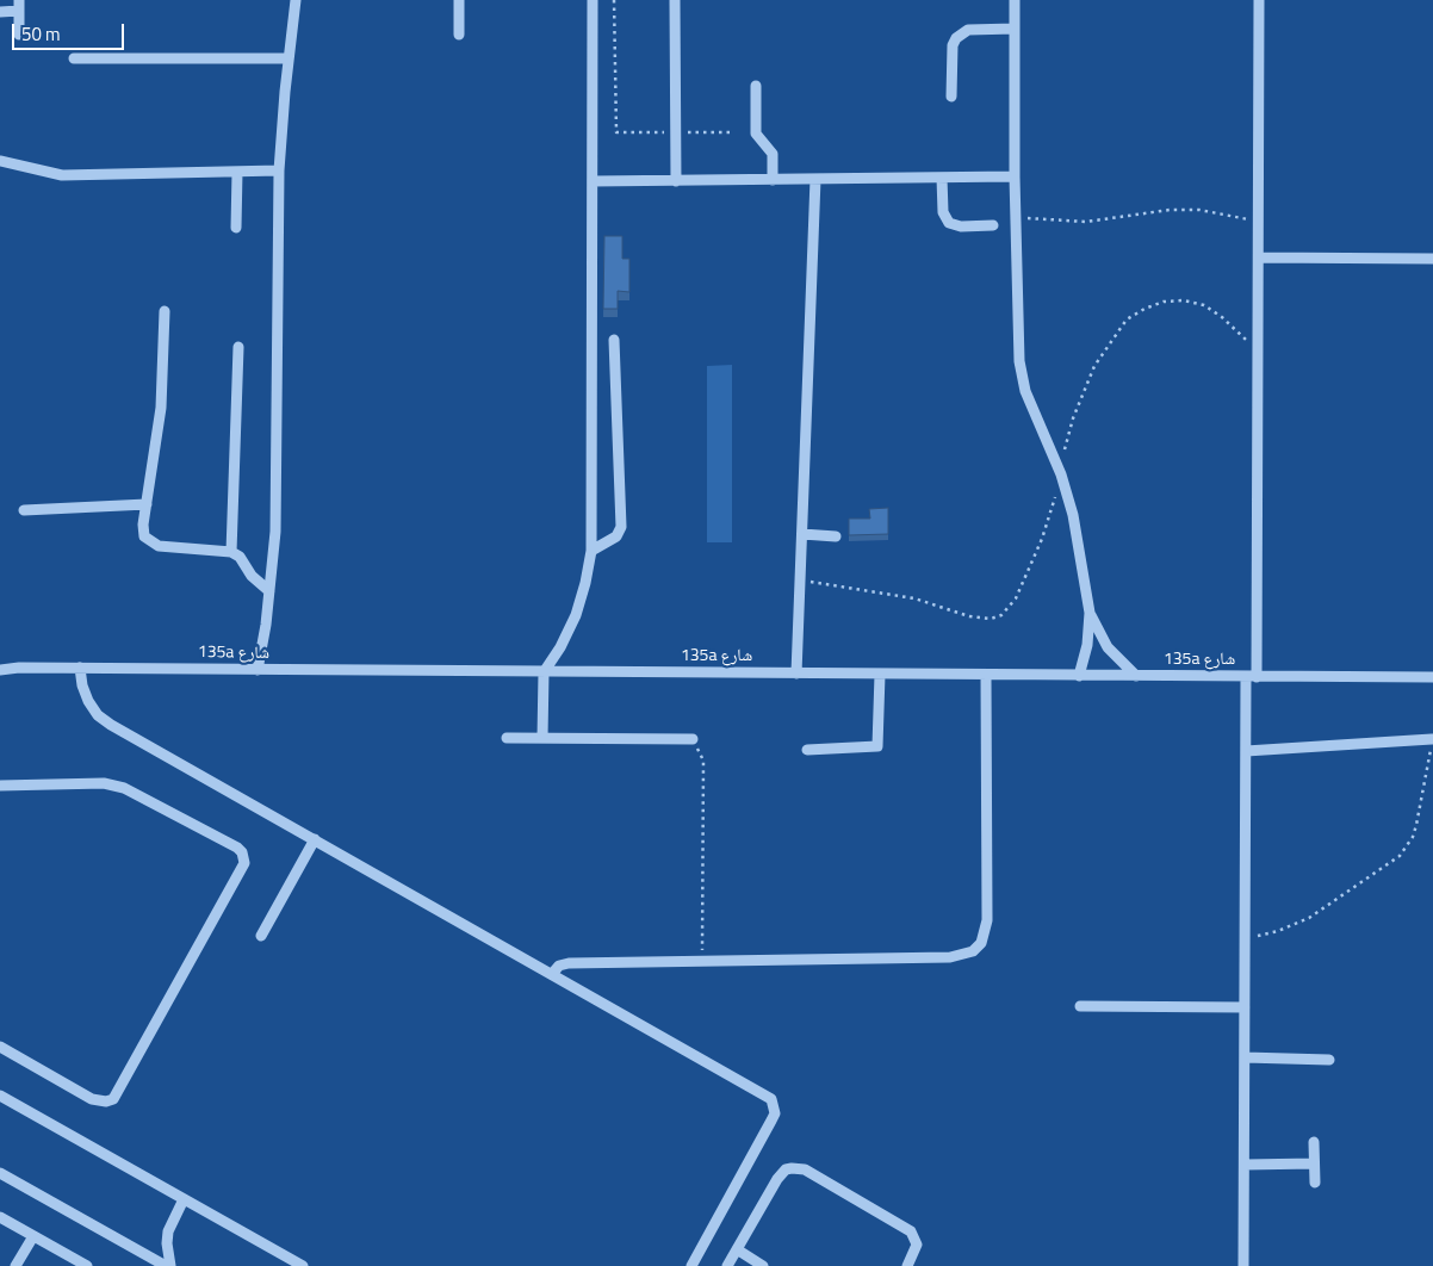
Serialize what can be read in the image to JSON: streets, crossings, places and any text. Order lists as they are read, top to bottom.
{
  "streets": {
    "street": ["135a شارع"]
  },
  "scale_bar": "50 m"
}
